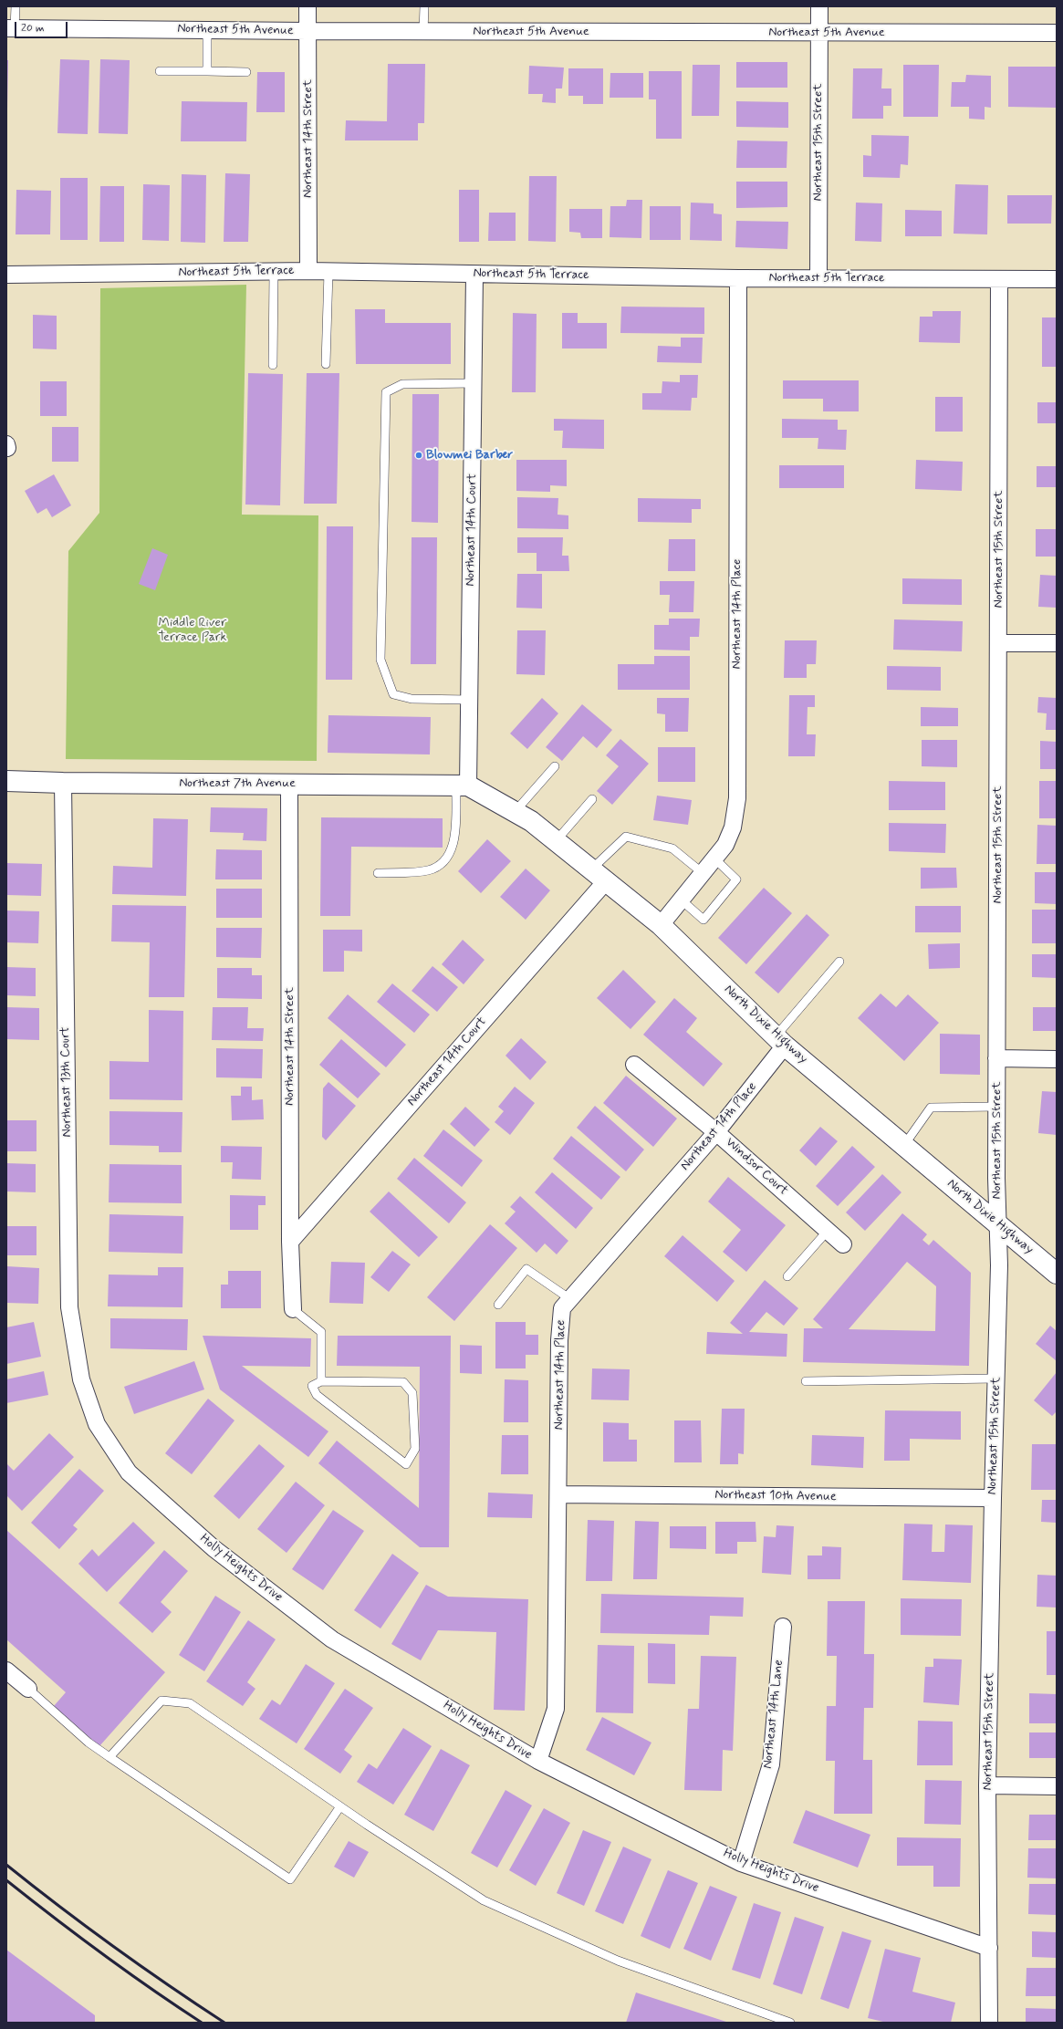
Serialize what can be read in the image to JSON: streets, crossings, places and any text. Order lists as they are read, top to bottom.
{
  "streets": {
    "street": [
      "Northeast 5th Avenue",
      "Northeast 14th Street",
      "Northeast 15th Street",
      "Northeast 5th Terrace",
      "Northeast 14th Court",
      "Northeast 14th Place",
      "Northeast 7th Avenue",
      "North Dixie Highway",
      "Northeast 13th Court",
      "Windsor Court",
      "Northeast 10th Avenue",
      "Holly Heights Drive",
      "Northeast 14th Lane"
    ]
  },
  "crossings": [
    ["Northeast 5th Avenue", "Northeast 14th Street"],
    ["Northeast 5th Avenue", "Northeast 15th Street"],
    ["Northeast 14th Street", "Northeast 5th Terrace"],
    ["Northeast 14th Street", "Northeast 14th Court"],
    ["Northeast 14th Street", "Northeast 7th Avenue"],
    ["Northeast 15th Street", "Northeast 5th Terrace"],
    ["Northeast 15th Street", "North Dixie Highway"],
    ["Northeast 15th Street", "Northeast 10th Avenue"],
    ["Northeast 15th Street", "Holly Heights Drive"],
    ["Northeast 5th Terrace", "Northeast 14th Court"],
    ["Northeast 5th Terrace", "Northeast 14th Place"],
    ["Northeast 14th Court", "Northeast 7th Avenue"],
    ["Northeast 14th Court", "North Dixie Highway"],
    ["Northeast 14th Place", "North Dixie Highway"],
    ["Northeast 14th Place", "Windsor Court"],
    ["Northeast 14th Place", "Northeast 10th Avenue"],
    ["Northeast 14th Place", "Holly Heights Drive"],
    ["Northeast 7th Avenue", "North Dixie Highway"],
    ["Northeast 7th Avenue", "Northeast 13th Court"],
    ["Northeast 13th Court", "Holly Heights Drive"],
    ["Holly Heights Drive", "Northeast 14th Lane"]
  ],
  "parks": ["Middle River Terrace Park"],
  "places": ["Blowmei Barber"],
  "scale_bar": "20 m"
}
